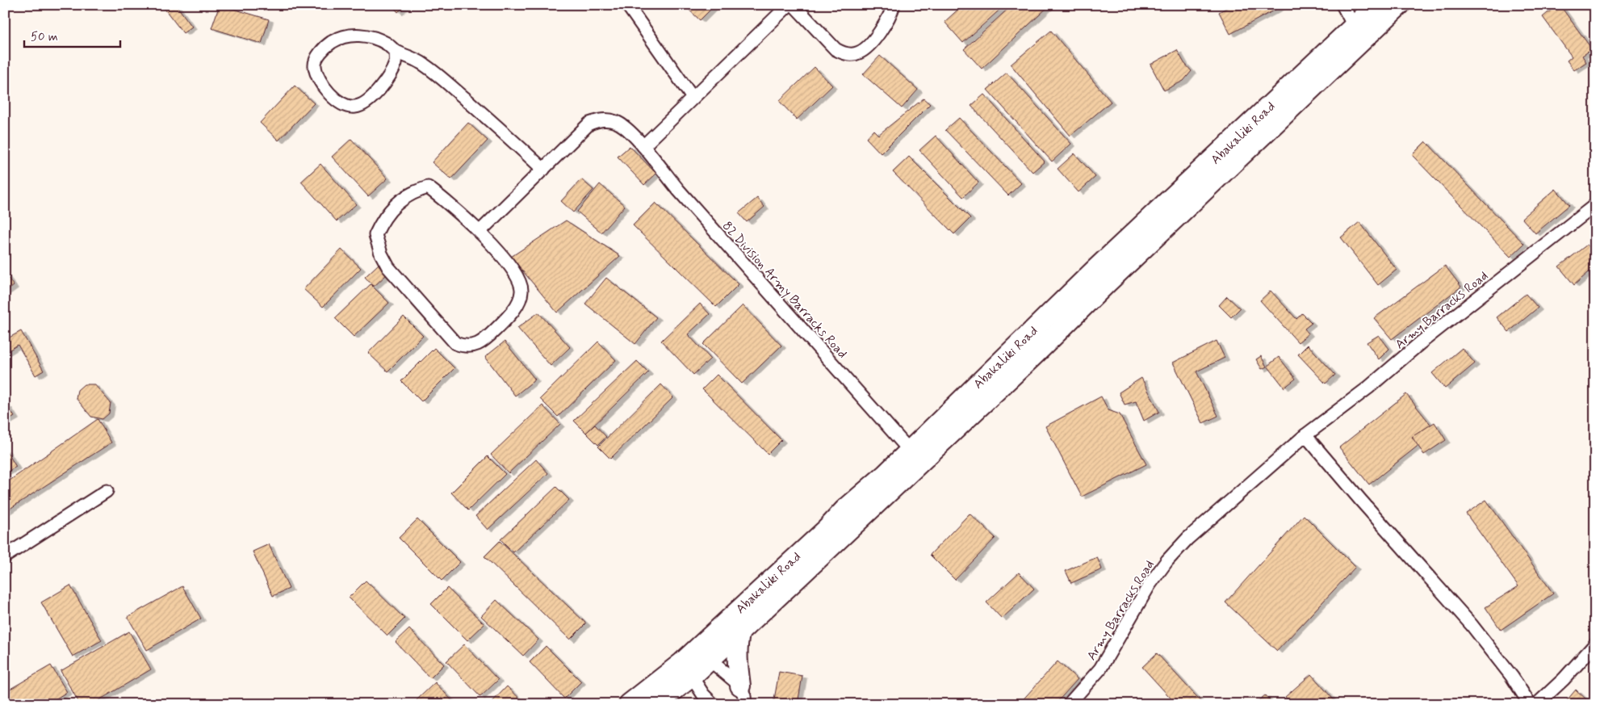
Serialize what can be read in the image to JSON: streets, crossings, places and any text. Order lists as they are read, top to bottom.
{
  "streets": {
    "main road": ["Abakaliki Road"],
    "street": ["82 Division Army Barracks Road", "Army Barracks Road"]
  },
  "crossings": [
    ["Abakaliki Road", "82 Division Army Barracks Road"]
  ],
  "scale_bar": "50 m"
}
